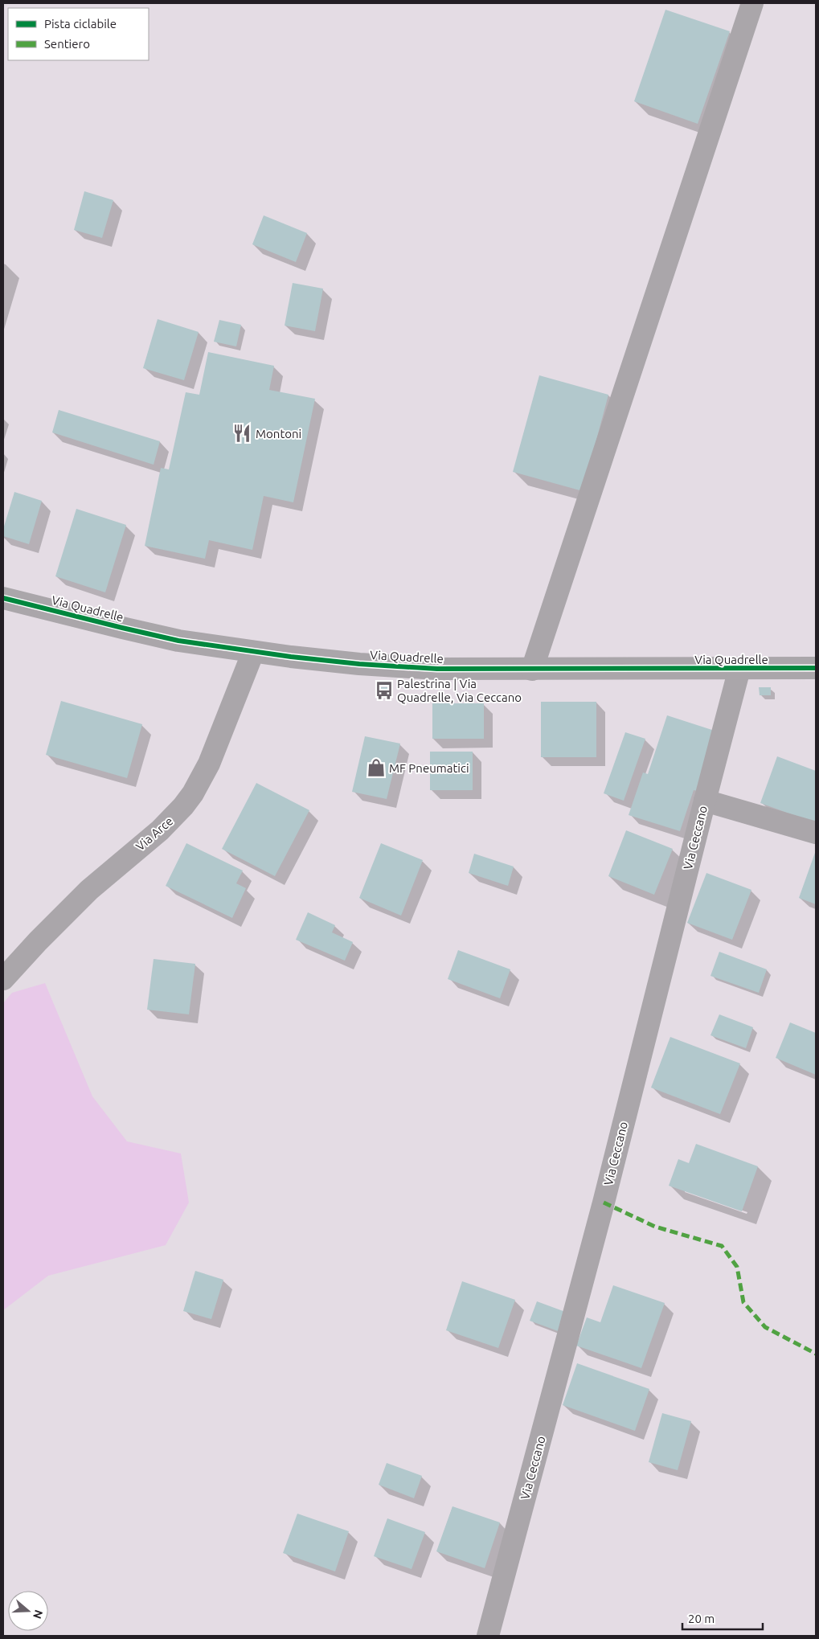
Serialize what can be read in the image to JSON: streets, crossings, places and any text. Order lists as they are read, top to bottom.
{
  "streets": {
    "street": ["Via Quadrelle", "Via Arce", "Via Ceccano"]
  },
  "crossings": [
    ["Via Quadrelle", "Via Arce"],
    ["Via Quadrelle", "Via Ceccano"]
  ],
  "places": {
    "restaurant": ["Montoni"],
    "bus stop": ["Palestrina | Via Quadrelle, Via Ceccano"],
    "shop": ["MF Pneumatici"]
  },
  "legend": ["Pista ciclabile", "Sentiero"],
  "scale_bar": "20 m",
  "north": "right"
}
